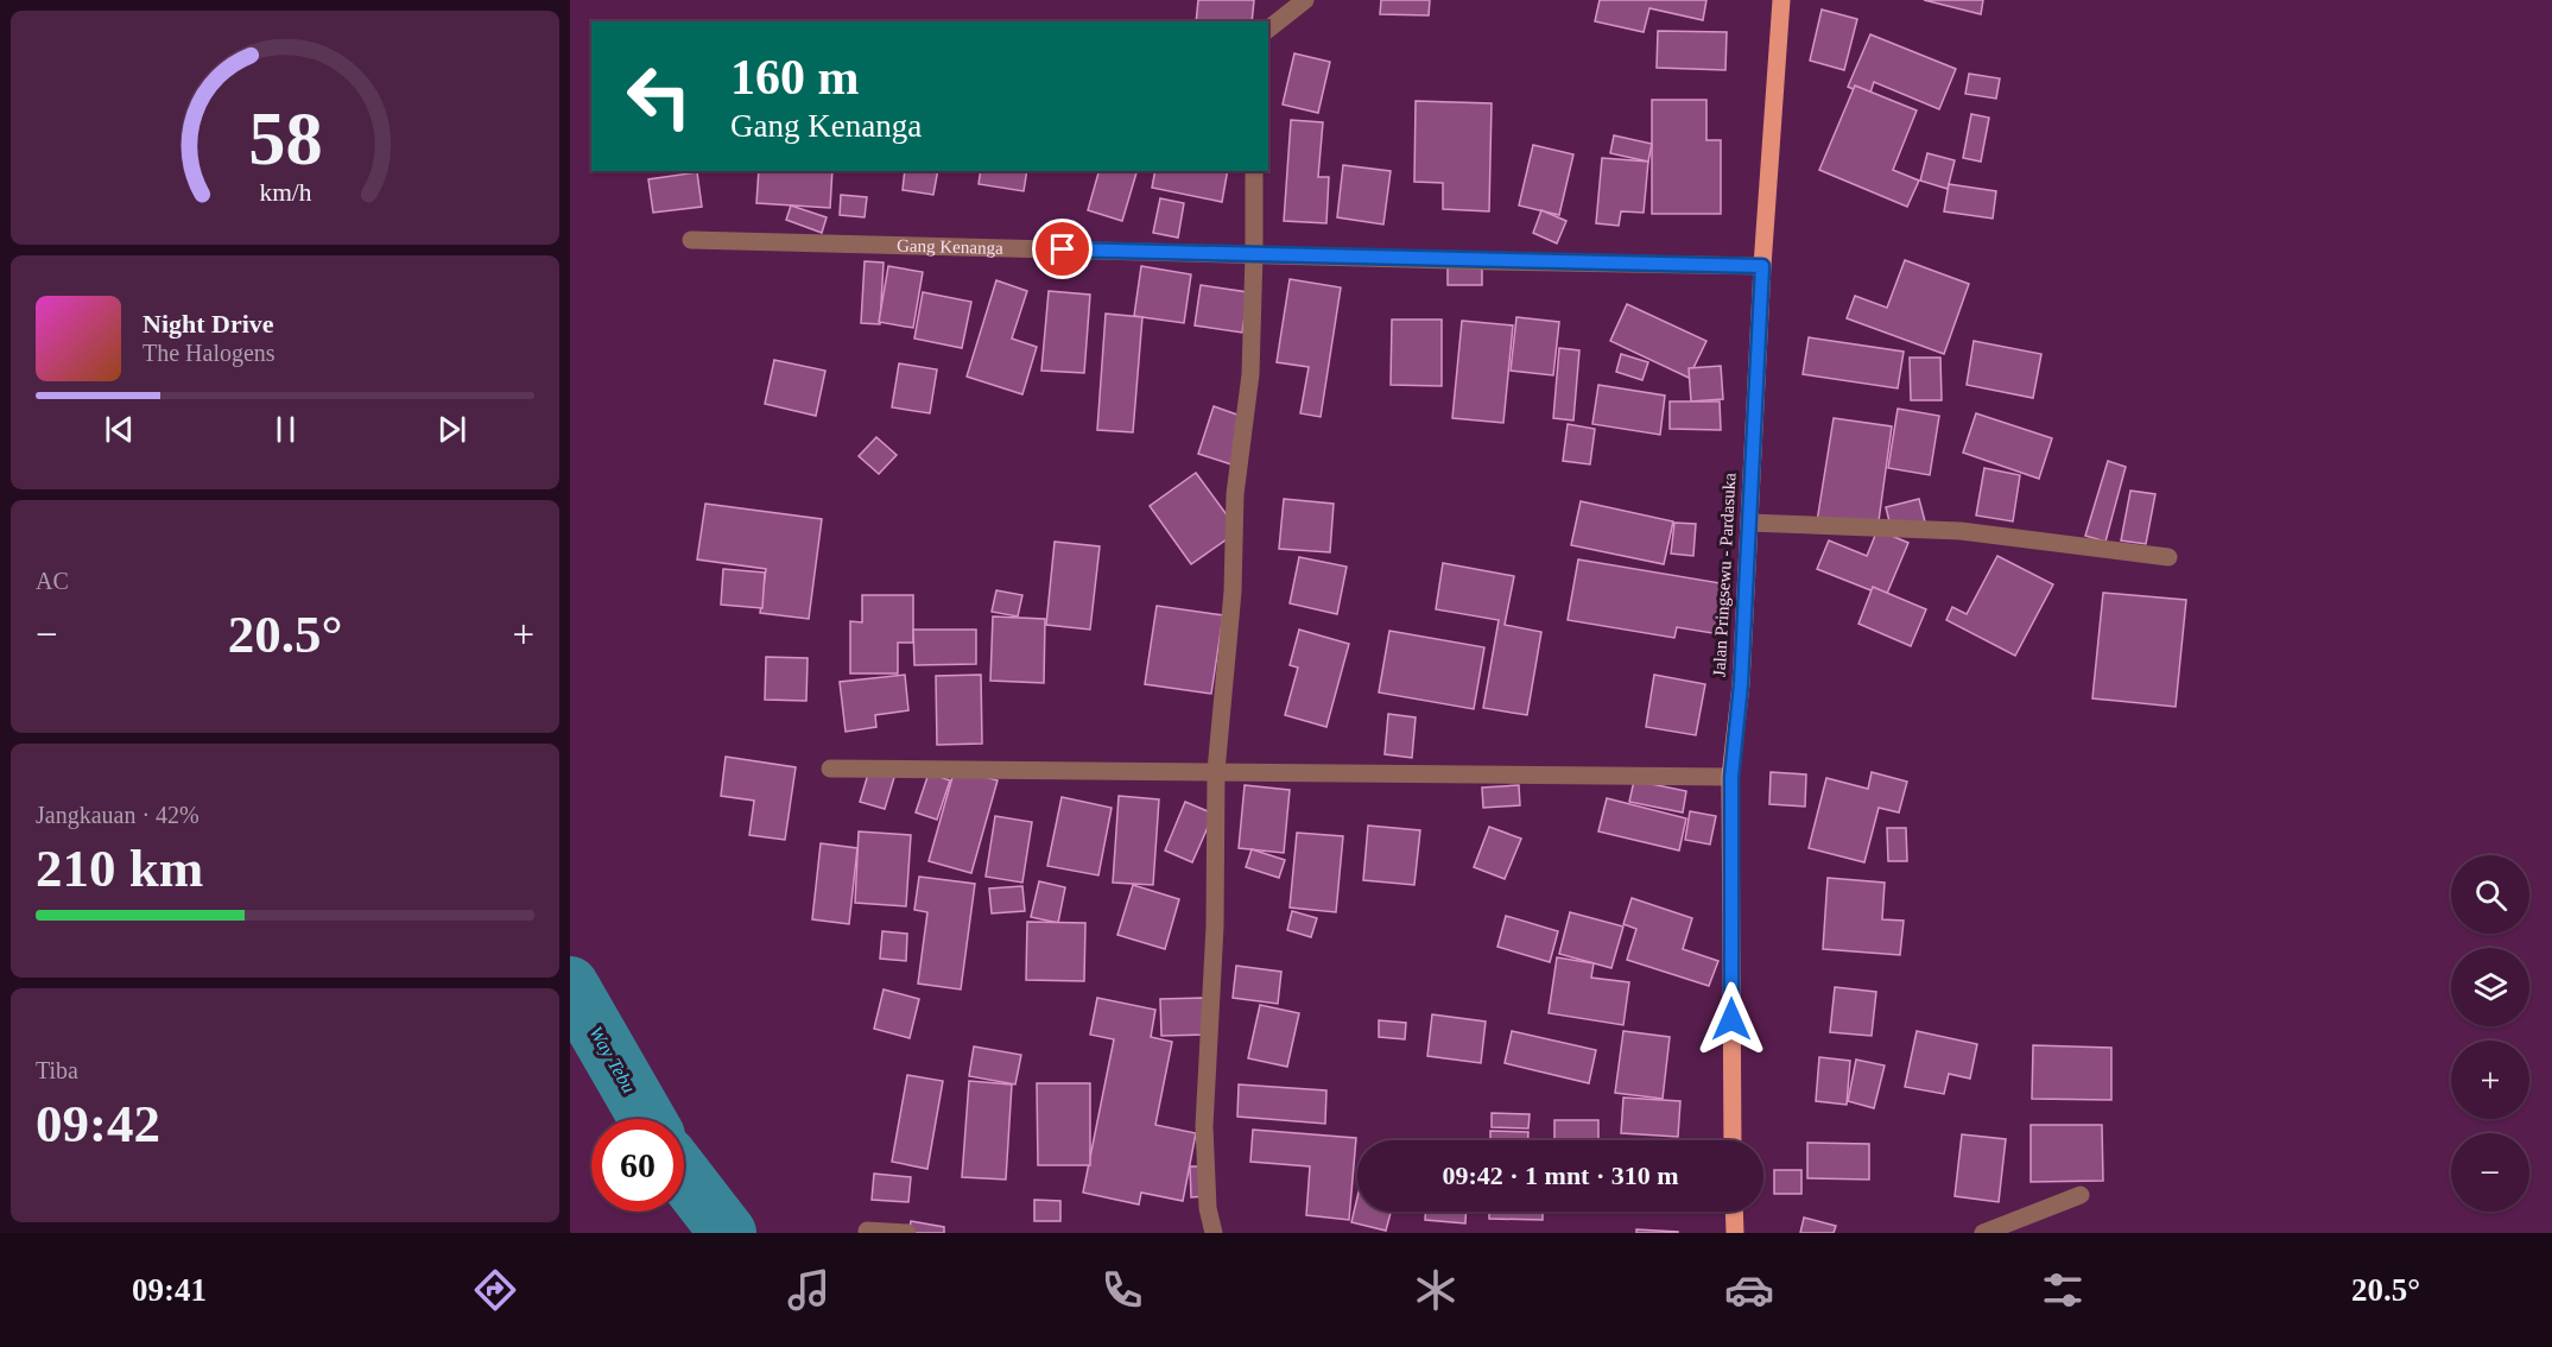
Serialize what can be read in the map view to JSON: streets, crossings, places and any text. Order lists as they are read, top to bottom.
{
  "streets": {
    "main road": ["Jalan Pringsewu - Pardasuka"],
    "street": ["Gang Kenanga"]
  },
  "crossings": [
    ["Gang Kenanga", "Jalan Pringsewu - Pardasuka"]
  ],
  "water": ["Way Tebu"],
  "page": {
    "turn": ["160 m", "Gang Kenanga"],
    "song": ["Night Drive", "The Halogens"],
    "tile": [
      "AC",
      ["Jangkauan · 42%", "210 km"],
      ["Tiba", "09:42"]
    ],
    "heat": ["−", "20.5°", "+"],
    "map_buttons": ["+", "−"],
    "limit": "60",
    "trip": "09:42 · 1 mnt · 310 m",
    "tabs": ["09:41", "20.5°"],
    "gauge": ["58", "km/h"]
  }
}
